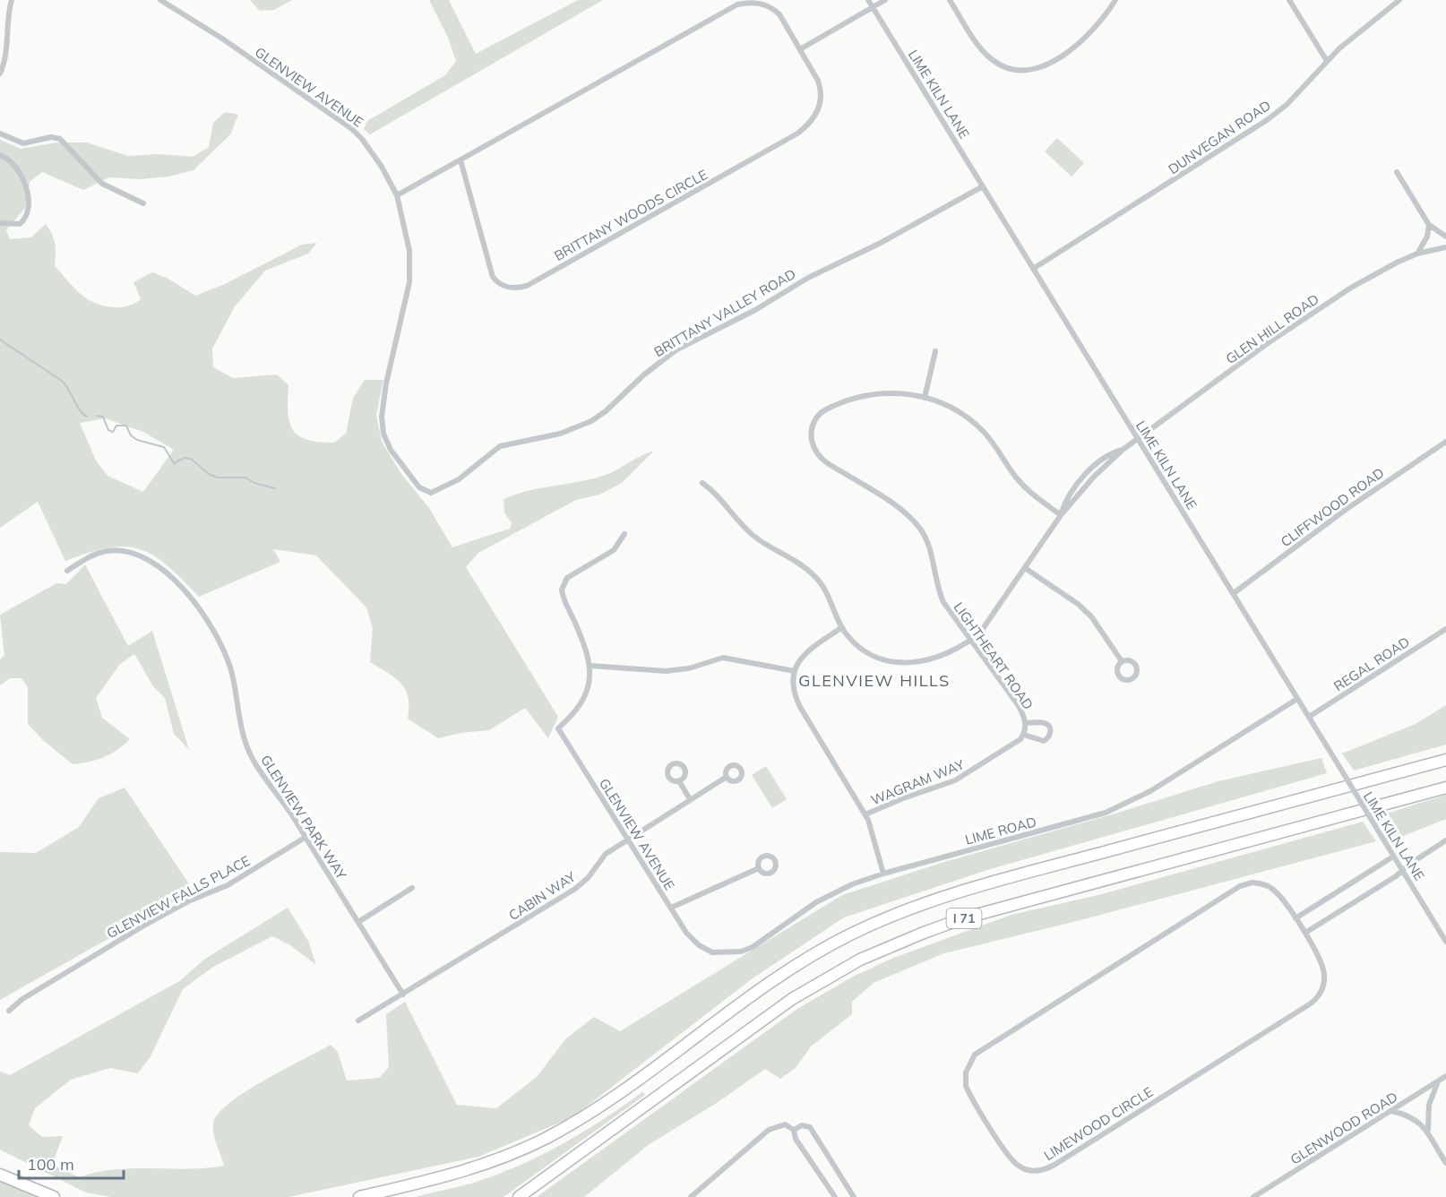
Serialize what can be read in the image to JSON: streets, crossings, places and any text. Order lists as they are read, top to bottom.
{
  "streets": {
    "highway": ["I 71"],
    "street": [
      "GLENVIEW AVENUE",
      "LIME KILN LANE",
      "DUNVEGAN ROAD",
      "BRITTANY WOODS CIRCLE",
      "BRITTANY VALLEY ROAD",
      "GLEN HILL ROAD",
      "CLIFFWOOD ROAD",
      "LIGHTHEART ROAD",
      "REGAL ROAD",
      "WAGRAM WAY",
      "GLENVIEW PARK WAY",
      "LIME ROAD",
      "CABIN WAY",
      "GLENVIEW FALLS PLACE",
      "LIMEWOOD CIRCLE",
      "GLENWOOD ROAD"
    ]
  },
  "crossings": [
    ["GLENVIEW AVENUE", "BRITTANY WOODS CIRCLE"],
    ["GLENVIEW AVENUE", "BRITTANY VALLEY ROAD"],
    ["GLENVIEW AVENUE", "LIME ROAD"],
    ["GLENVIEW AVENUE", "CABIN WAY"],
    ["LIME KILN LANE", "DUNVEGAN ROAD"],
    ["LIME KILN LANE", "BRITTANY VALLEY ROAD"],
    ["LIME KILN LANE", "GLEN HILL ROAD"],
    ["LIME KILN LANE", "CLIFFWOOD ROAD"],
    ["LIME KILN LANE", "REGAL ROAD"],
    ["LIME KILN LANE", "LIME ROAD"],
    ["GLEN HILL ROAD", "LIGHTHEART ROAD"],
    ["LIGHTHEART ROAD", "WAGRAM WAY"],
    ["GLENVIEW PARK WAY", "CABIN WAY"],
    ["GLENVIEW PARK WAY", "GLENVIEW FALLS PLACE"]
  ],
  "districts": ["GLENVIEW HILLS"],
  "scale_bar": "100 m"
}
